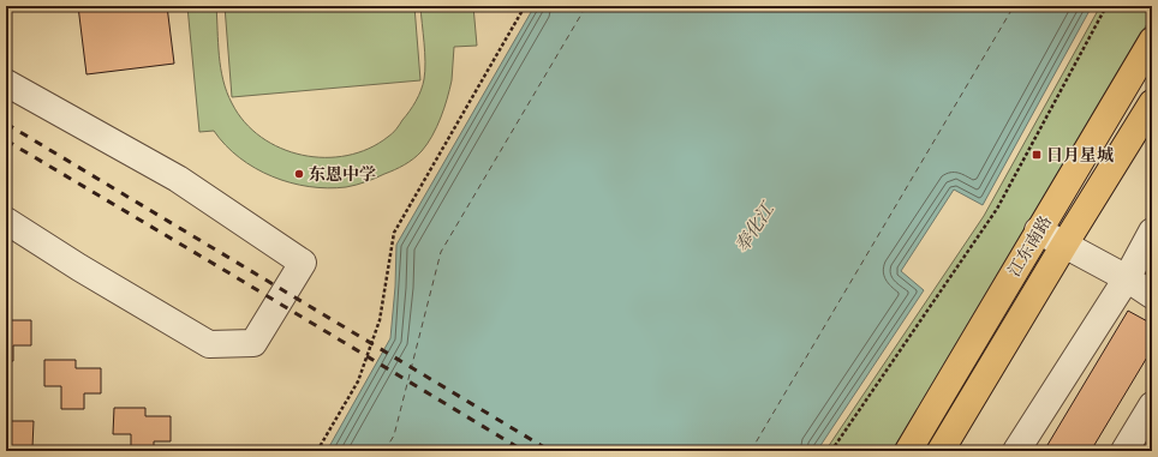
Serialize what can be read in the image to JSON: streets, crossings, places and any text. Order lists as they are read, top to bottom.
{
  "streets": {
    "main road": ["江东南路"]
  },
  "water": ["奉化江"],
  "places": {
    "transit": ["日月星城"],
    "other": ["东恩中学"]
  }
}
